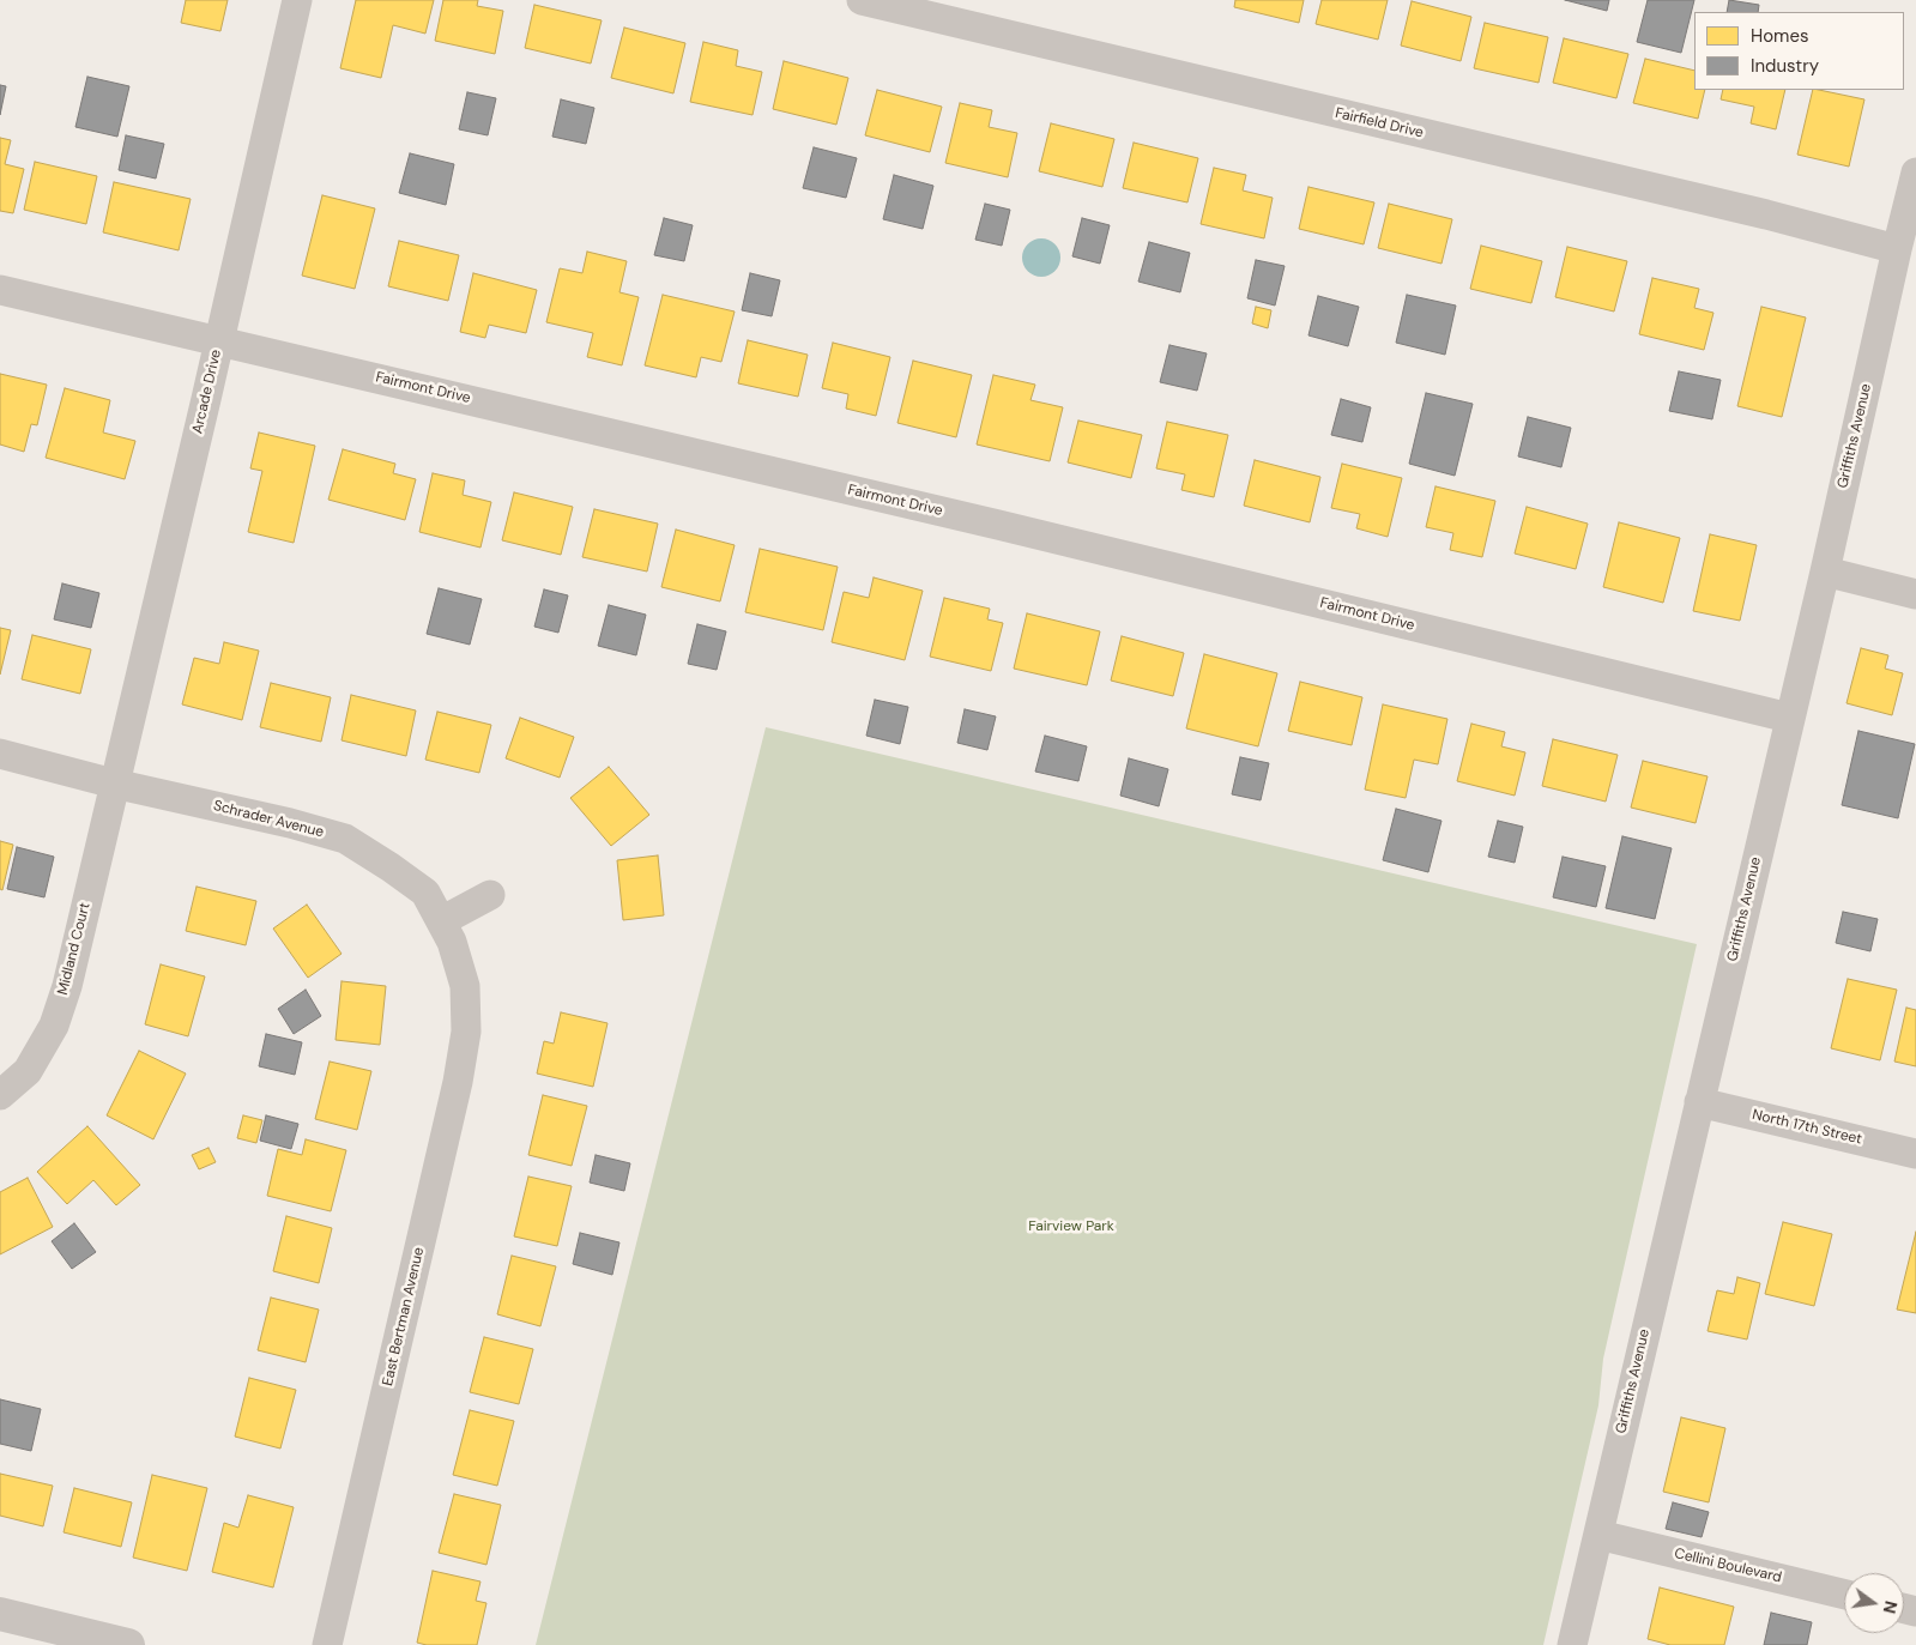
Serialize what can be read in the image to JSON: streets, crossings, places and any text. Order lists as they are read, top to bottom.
{
  "streets": {
    "street": [
      "Fairfield Drive",
      "Fairmont Drive",
      "Arcade Drive",
      "Griffiths Avenue",
      "Schrader Avenue",
      "Midland Court",
      "North 17th Street",
      "East Bertman Avenue",
      "Cellini Boulevard"
    ]
  },
  "crossings": [
    ["Fairfield Drive", "Griffiths Avenue"],
    ["Fairmont Drive", "Arcade Drive"],
    ["Fairmont Drive", "Griffiths Avenue"],
    ["Arcade Drive", "Schrader Avenue"],
    ["Arcade Drive", "Midland Court"],
    ["Griffiths Avenue", "North 17th Street"],
    ["Griffiths Avenue", "Cellini Boulevard"],
    ["Schrader Avenue", "Midland Court"],
    ["Schrader Avenue", "East Bertman Avenue"]
  ],
  "parks": ["Fairview Park"],
  "legend": ["Homes", "Industry"],
  "north": "right"
}
